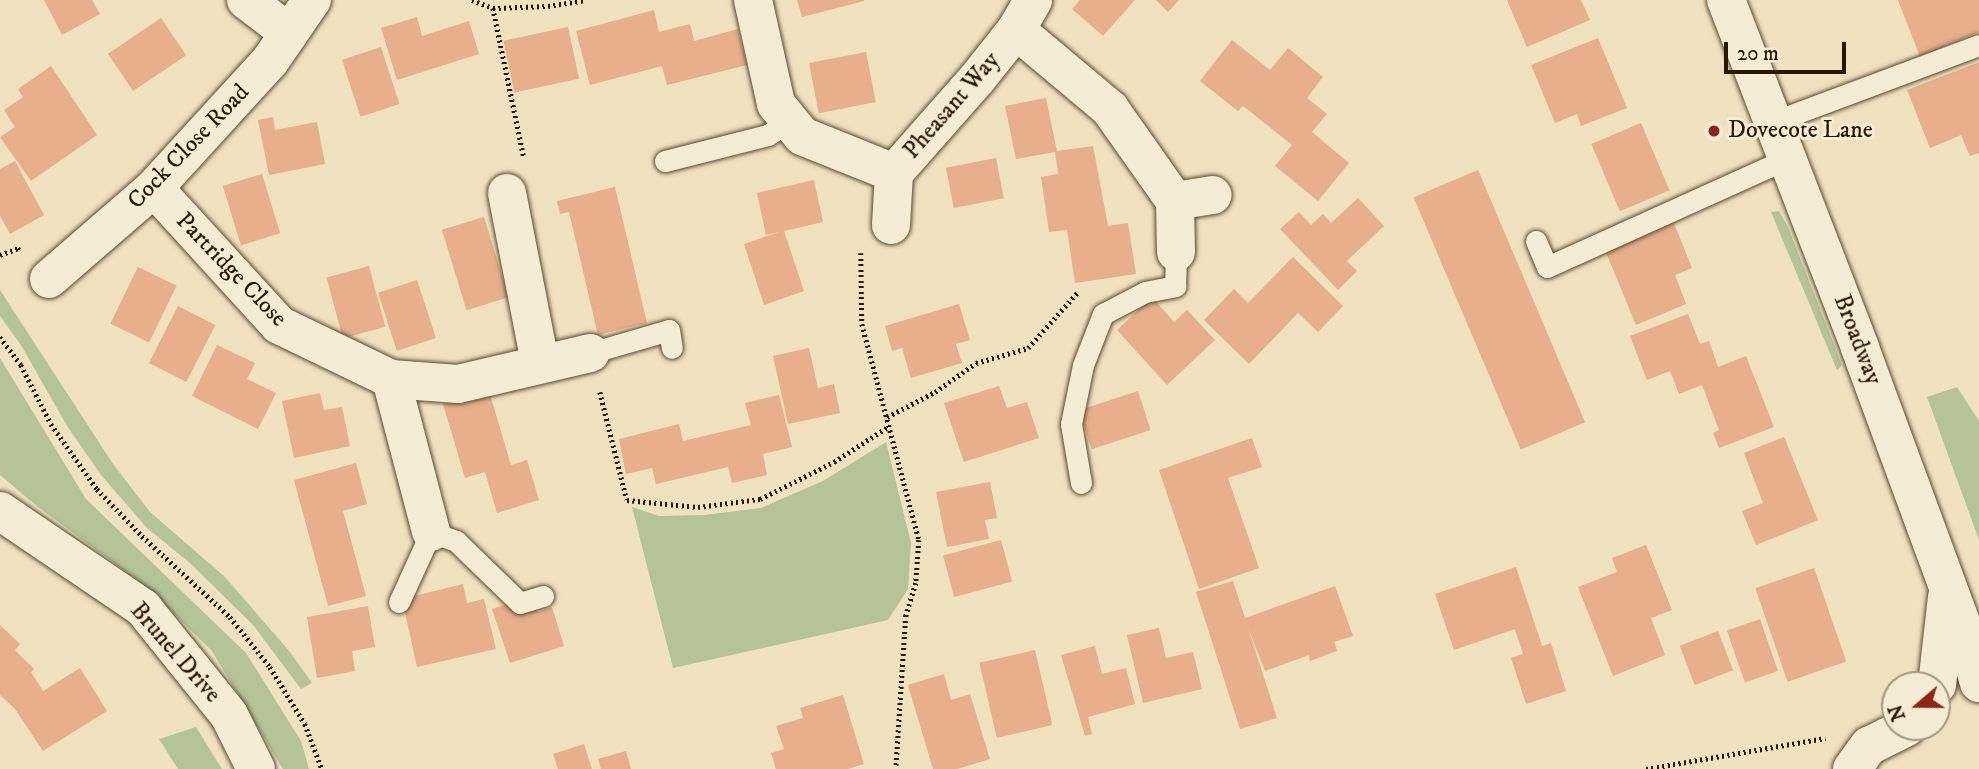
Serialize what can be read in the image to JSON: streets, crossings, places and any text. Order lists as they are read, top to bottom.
{
  "streets": {
    "street": [
      "Pheasant Way",
      "Cock Close Road",
      "Partridge Close",
      "Broadway",
      "Brunel Drive"
    ]
  },
  "crossings": [
    ["Cock Close Road", "Partridge Close"]
  ],
  "places": ["Dovecote Lane"],
  "scale_bar": "20 m",
  "north": "left"
}
